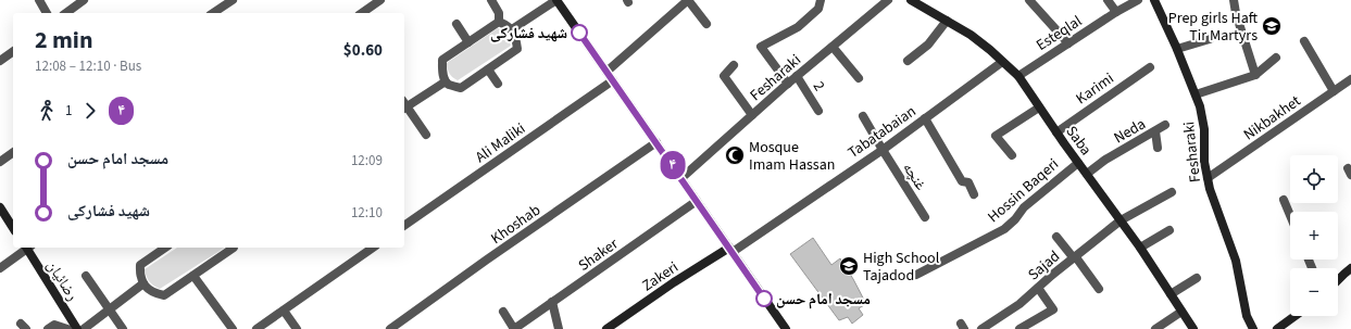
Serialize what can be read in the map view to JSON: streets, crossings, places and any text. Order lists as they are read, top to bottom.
{
  "streets": {
    "street": [
      "Esteqlal",
      "Fesharaki",
      "2",
      "Karimi",
      "Nikbakhet",
      "Neda",
      "Tabatabaian",
      "Saba",
      "Ali Maliki",
      "غنچه",
      "Hossin Baqeri",
      "Khoshab",
      "Shaker",
      "Sajad",
      "Zakeri",
      "رضائیان"
    ]
  },
  "crossings": [
    ["Esteqlal", "Saba"],
    ["Fesharaki", "2"],
    ["Fesharaki", "Nikbakhet"],
    ["Karimi", "Saba"],
    ["Neda", "Saba"],
    ["Tabatabaian", "Saba"],
    ["Tabatabaian", "غنچه"],
    ["Tabatabaian", "Zakeri"],
    ["Saba", "Hossin Baqeri"],
    ["Saba", "Sajad"]
  ],
  "places": {
    "school or university": ["Prep girls Haft Tir Martyrs", "High School Tajadod"],
    "other": ["شهید فشارکی", "مسجد امام حسن"],
    "mosque": ["Mosque Imam Hassan"]
  },
  "lines": ["bus line ۴"],
  "page": {
    "on_map": "۴",
    "heading": ["2 min", "12:08 – 12:10 · Bus", "$0.60"],
    "legs": ["1", "۴"],
    "list": [
      {
        "name": "مسجد امام حسن",
        "value": "12:09"
      },
      {
        "name": "شهید فشارکی",
        "value": "12:10"
      }
    ],
    "map_buttons": ["+", "−"]
  }
}
